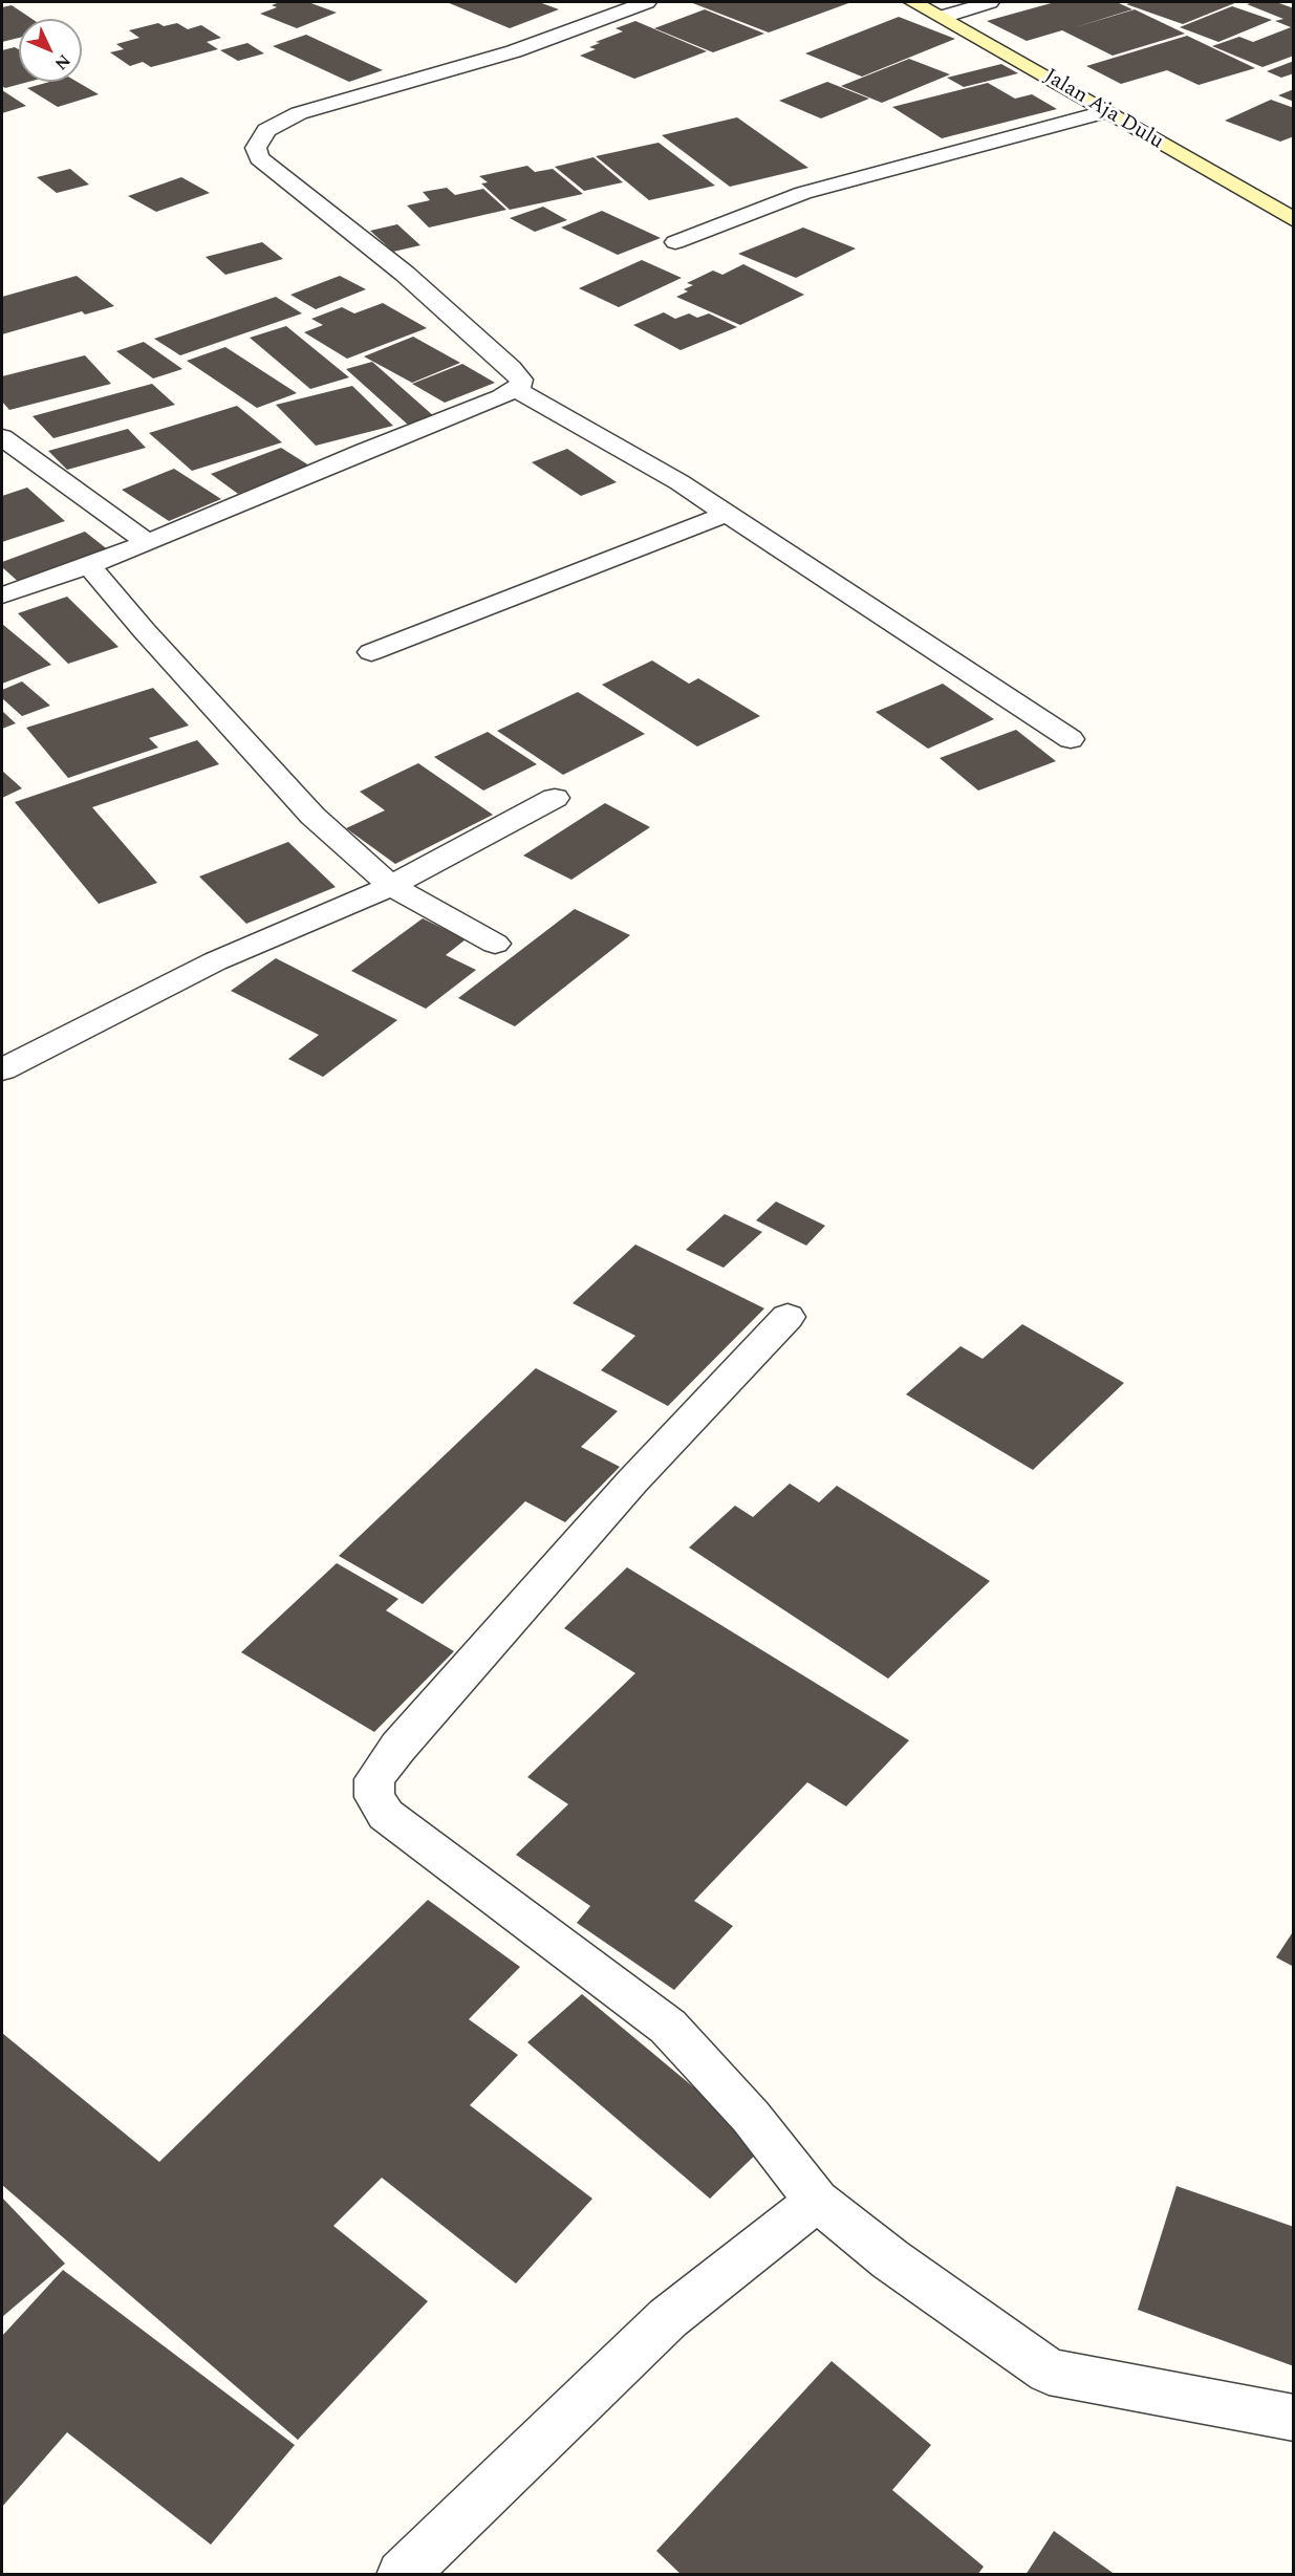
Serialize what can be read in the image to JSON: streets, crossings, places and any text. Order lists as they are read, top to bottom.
{
  "streets": {
    "street": ["Jalan Aja Dulu"]
  },
  "north": "bottom right"
}
